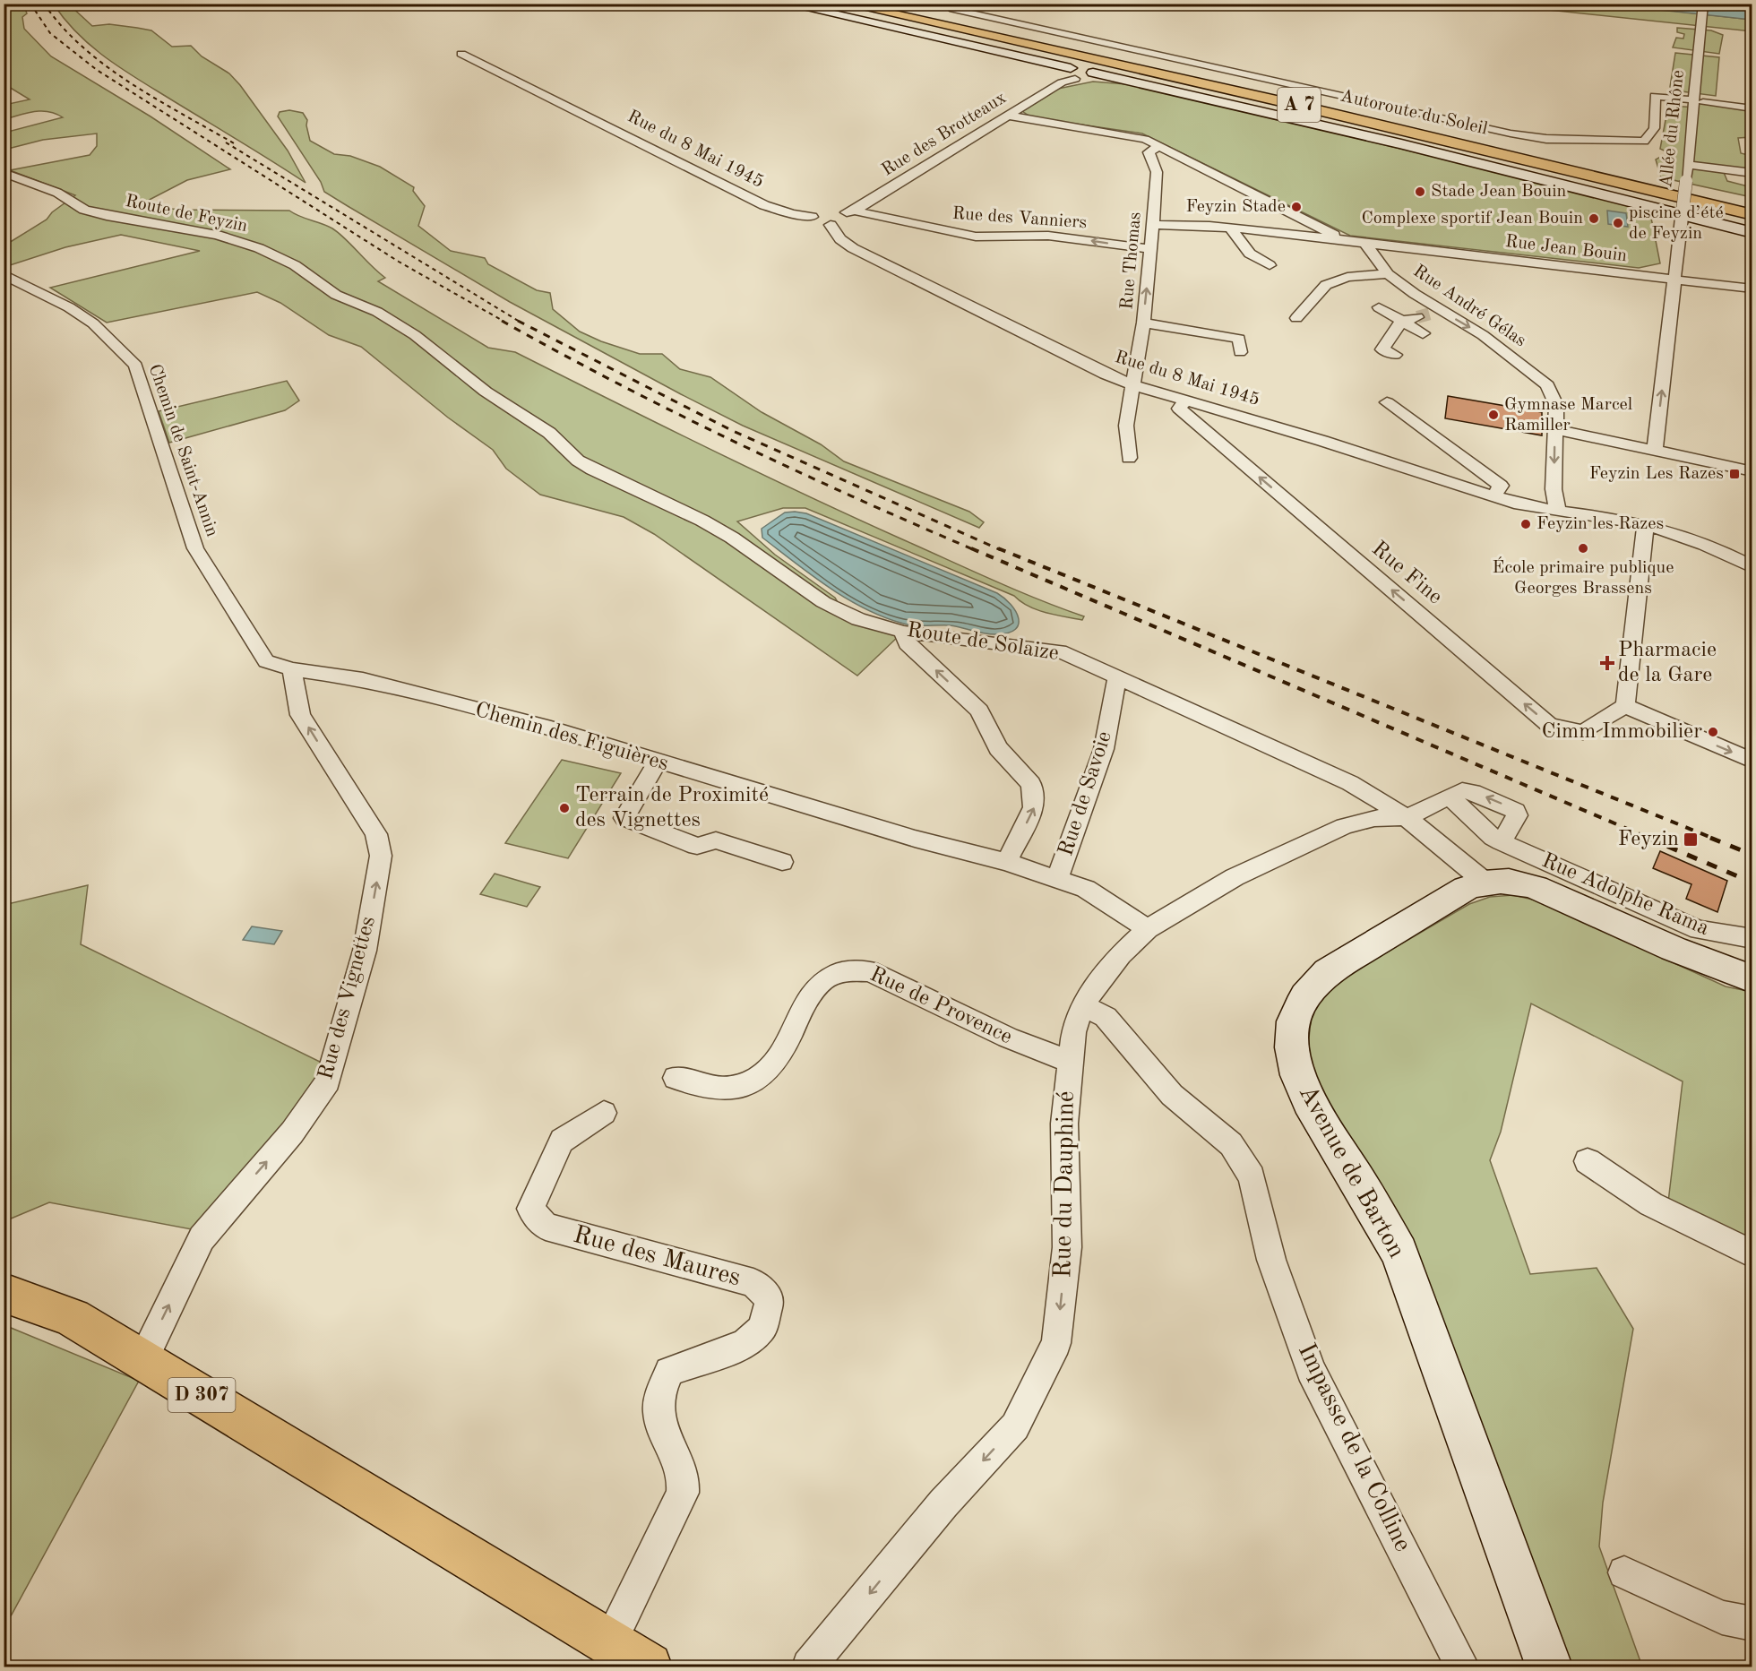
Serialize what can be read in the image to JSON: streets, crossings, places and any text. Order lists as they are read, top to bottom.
{
  "streets": {
    "main road": [
      "A 7",
      "Autoroute du Soleil",
      "Avenue de Barton",
      "D 307"
    ],
    "street": [
      "Allée du Rhône",
      "Rue des Brotteaux",
      "Rue du 8 Mai 1945",
      "Route de Feyzin",
      "Rue des Vanniers",
      "Rue Jean Bouin",
      "Rue Thomas",
      "Rue André Gélas",
      "Chemin de Saint-Annin",
      "Rue Fine",
      "Route de Solaize",
      "Chemin des Figuières",
      "Rue de Savoie",
      "Rue Adolphe Rama",
      "Rue des Vignettes",
      "Rue de Provence",
      "Rue du Dauphiné",
      "Rue des Maures",
      "Impasse de la Colline"
    ]
  },
  "crossings": [
    ["Allée du Rhône", "Rue Jean Bouin"],
    ["Rue des Brotteaux", "Rue du 8 Mai 1945"],
    ["Rue des Brotteaux", "Rue des Vanniers"],
    ["Rue du 8 Mai 1945", "Rue Thomas"],
    ["Rue du 8 Mai 1945", "Rue André Gélas"],
    ["Rue du 8 Mai 1945", "Rue Fine"],
    ["Route de Feyzin", "Route de Solaize"],
    ["Rue des Vanniers", "Rue Thomas"],
    ["Rue Jean Bouin", "Rue Thomas"],
    ["Rue Jean Bouin", "Rue André Gélas"],
    ["Chemin de Saint-Annin", "Chemin des Figuières"],
    ["Chemin de Saint-Annin", "Rue des Vignettes"],
    ["Route de Solaize", "Rue de Savoie"],
    ["Route de Solaize", "Avenue de Barton"],
    ["Route de Solaize", "Rue du Dauphiné"],
    ["Chemin des Figuières", "Rue de Savoie"],
    ["Chemin des Figuières", "Rue des Vignettes"],
    ["Chemin des Figuières", "Rue du Dauphiné"],
    ["Rue des Vignettes", "D 307"],
    ["Rue de Provence", "Rue du Dauphiné"],
    ["Rue du Dauphiné", "Impasse de la Colline"],
    ["Rue des Maures", "D 307"]
  ],
  "one_way": [
    "Allée du Rhône",
    "Rue André Gélas",
    "Rue Fine",
    "Rue des Vignettes",
    "Rue du Dauphiné"
  ],
  "places": {
    "other": [
      "Stade Jean Bouin",
      "Feyzin Stade",
      "Complexe sportif Jean Bouin",
      "piscine d’été de Feyzin",
      "Gymnase Marcel Ramiller",
      "Feyzin les Razes",
      "École primaire publique Georges Brassens",
      "Cimm Immobilier",
      "Terrain de Proximité des Vignettes"
    ],
    "transit": ["Feyzin Les Razes", "Feyzin"],
    "health": ["Pharmacie de la Gare"]
  }
}
